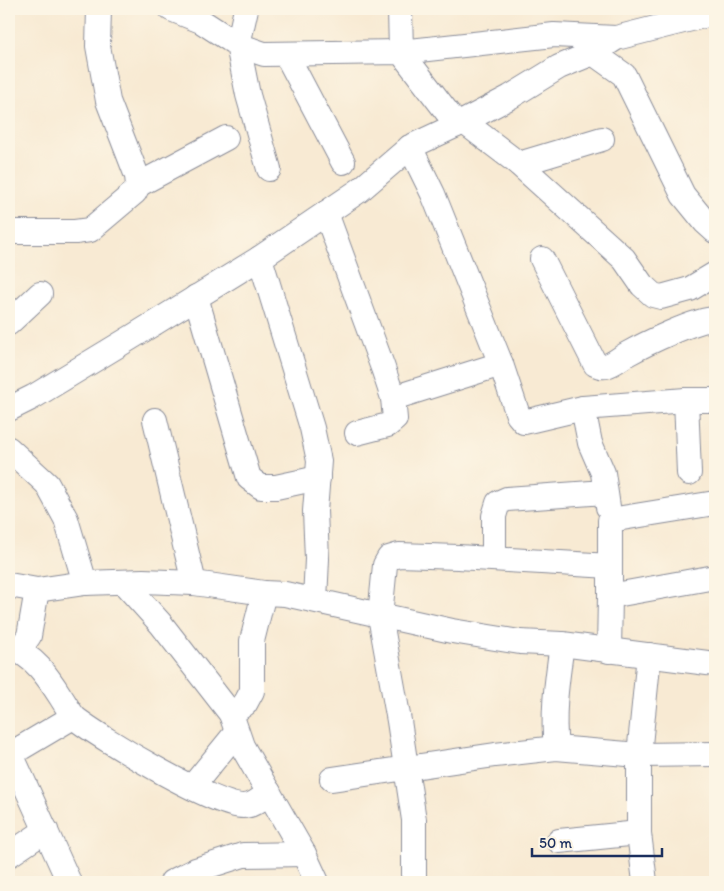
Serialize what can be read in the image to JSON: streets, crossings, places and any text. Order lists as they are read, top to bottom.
{
  "scale_bar": "50 m"
}
